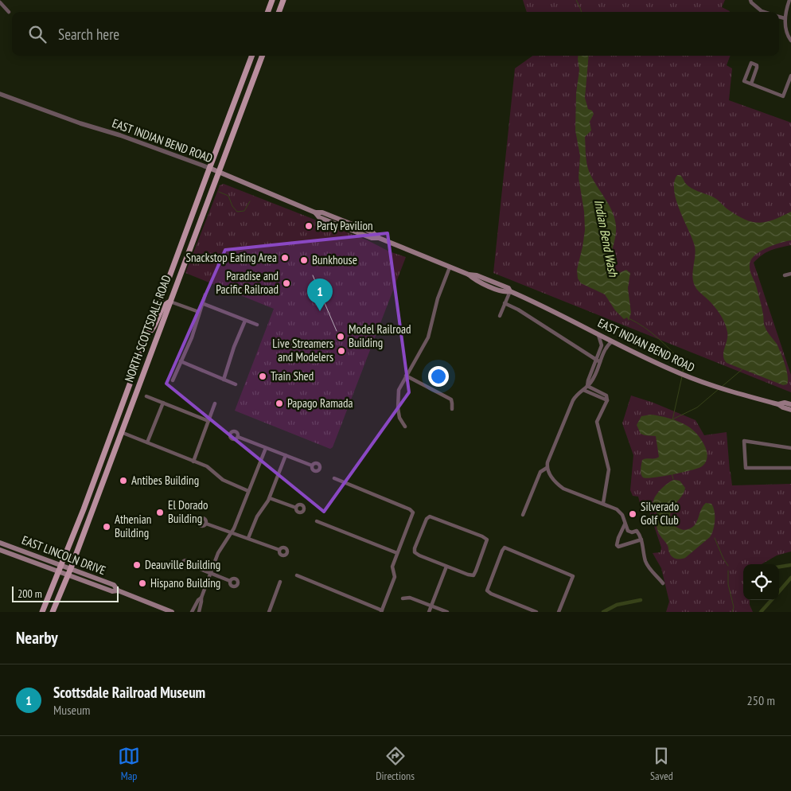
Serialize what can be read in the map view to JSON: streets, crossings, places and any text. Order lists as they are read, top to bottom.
{
  "streets": {
    "main road": ["EAST INDIAN BEND ROAD", "NORTH SCOTTSDALE ROAD", "EAST LINCOLN DRIVE"]
  },
  "crossings": [
    ["EAST INDIAN BEND ROAD", "NORTH SCOTTSDALE ROAD"],
    ["NORTH SCOTTSDALE ROAD", "EAST LINCOLN DRIVE"]
  ],
  "water": ["Indian Bend Wash"],
  "places": [
    "Party Pavilion",
    "Snackstop Eating Area",
    "Bunkhouse",
    "Paradise and Pacific Railroad",
    "Model Railroad Building",
    "Live Streamers and Modelers",
    "Train Shed",
    "Papago Ramada",
    "Antibes Building",
    "El Dorado Building",
    "Silverado Golf Club",
    "Athenian Building",
    "Deauville Building",
    "Hispano Building"
  ],
  "scale_bar": "200 m",
  "page": {
    "search": "Search here",
    "pins": "1",
    "scale": "200 m",
    "heading": "Nearby",
    "list": [
      {
        "mark": "1",
        "name": "Scottsdale Railroad Museum",
        "note": "Museum",
        "value": "250 m"
      }
    ],
    "nav": ["Map", "Directions", "Saved"]
  }
}
